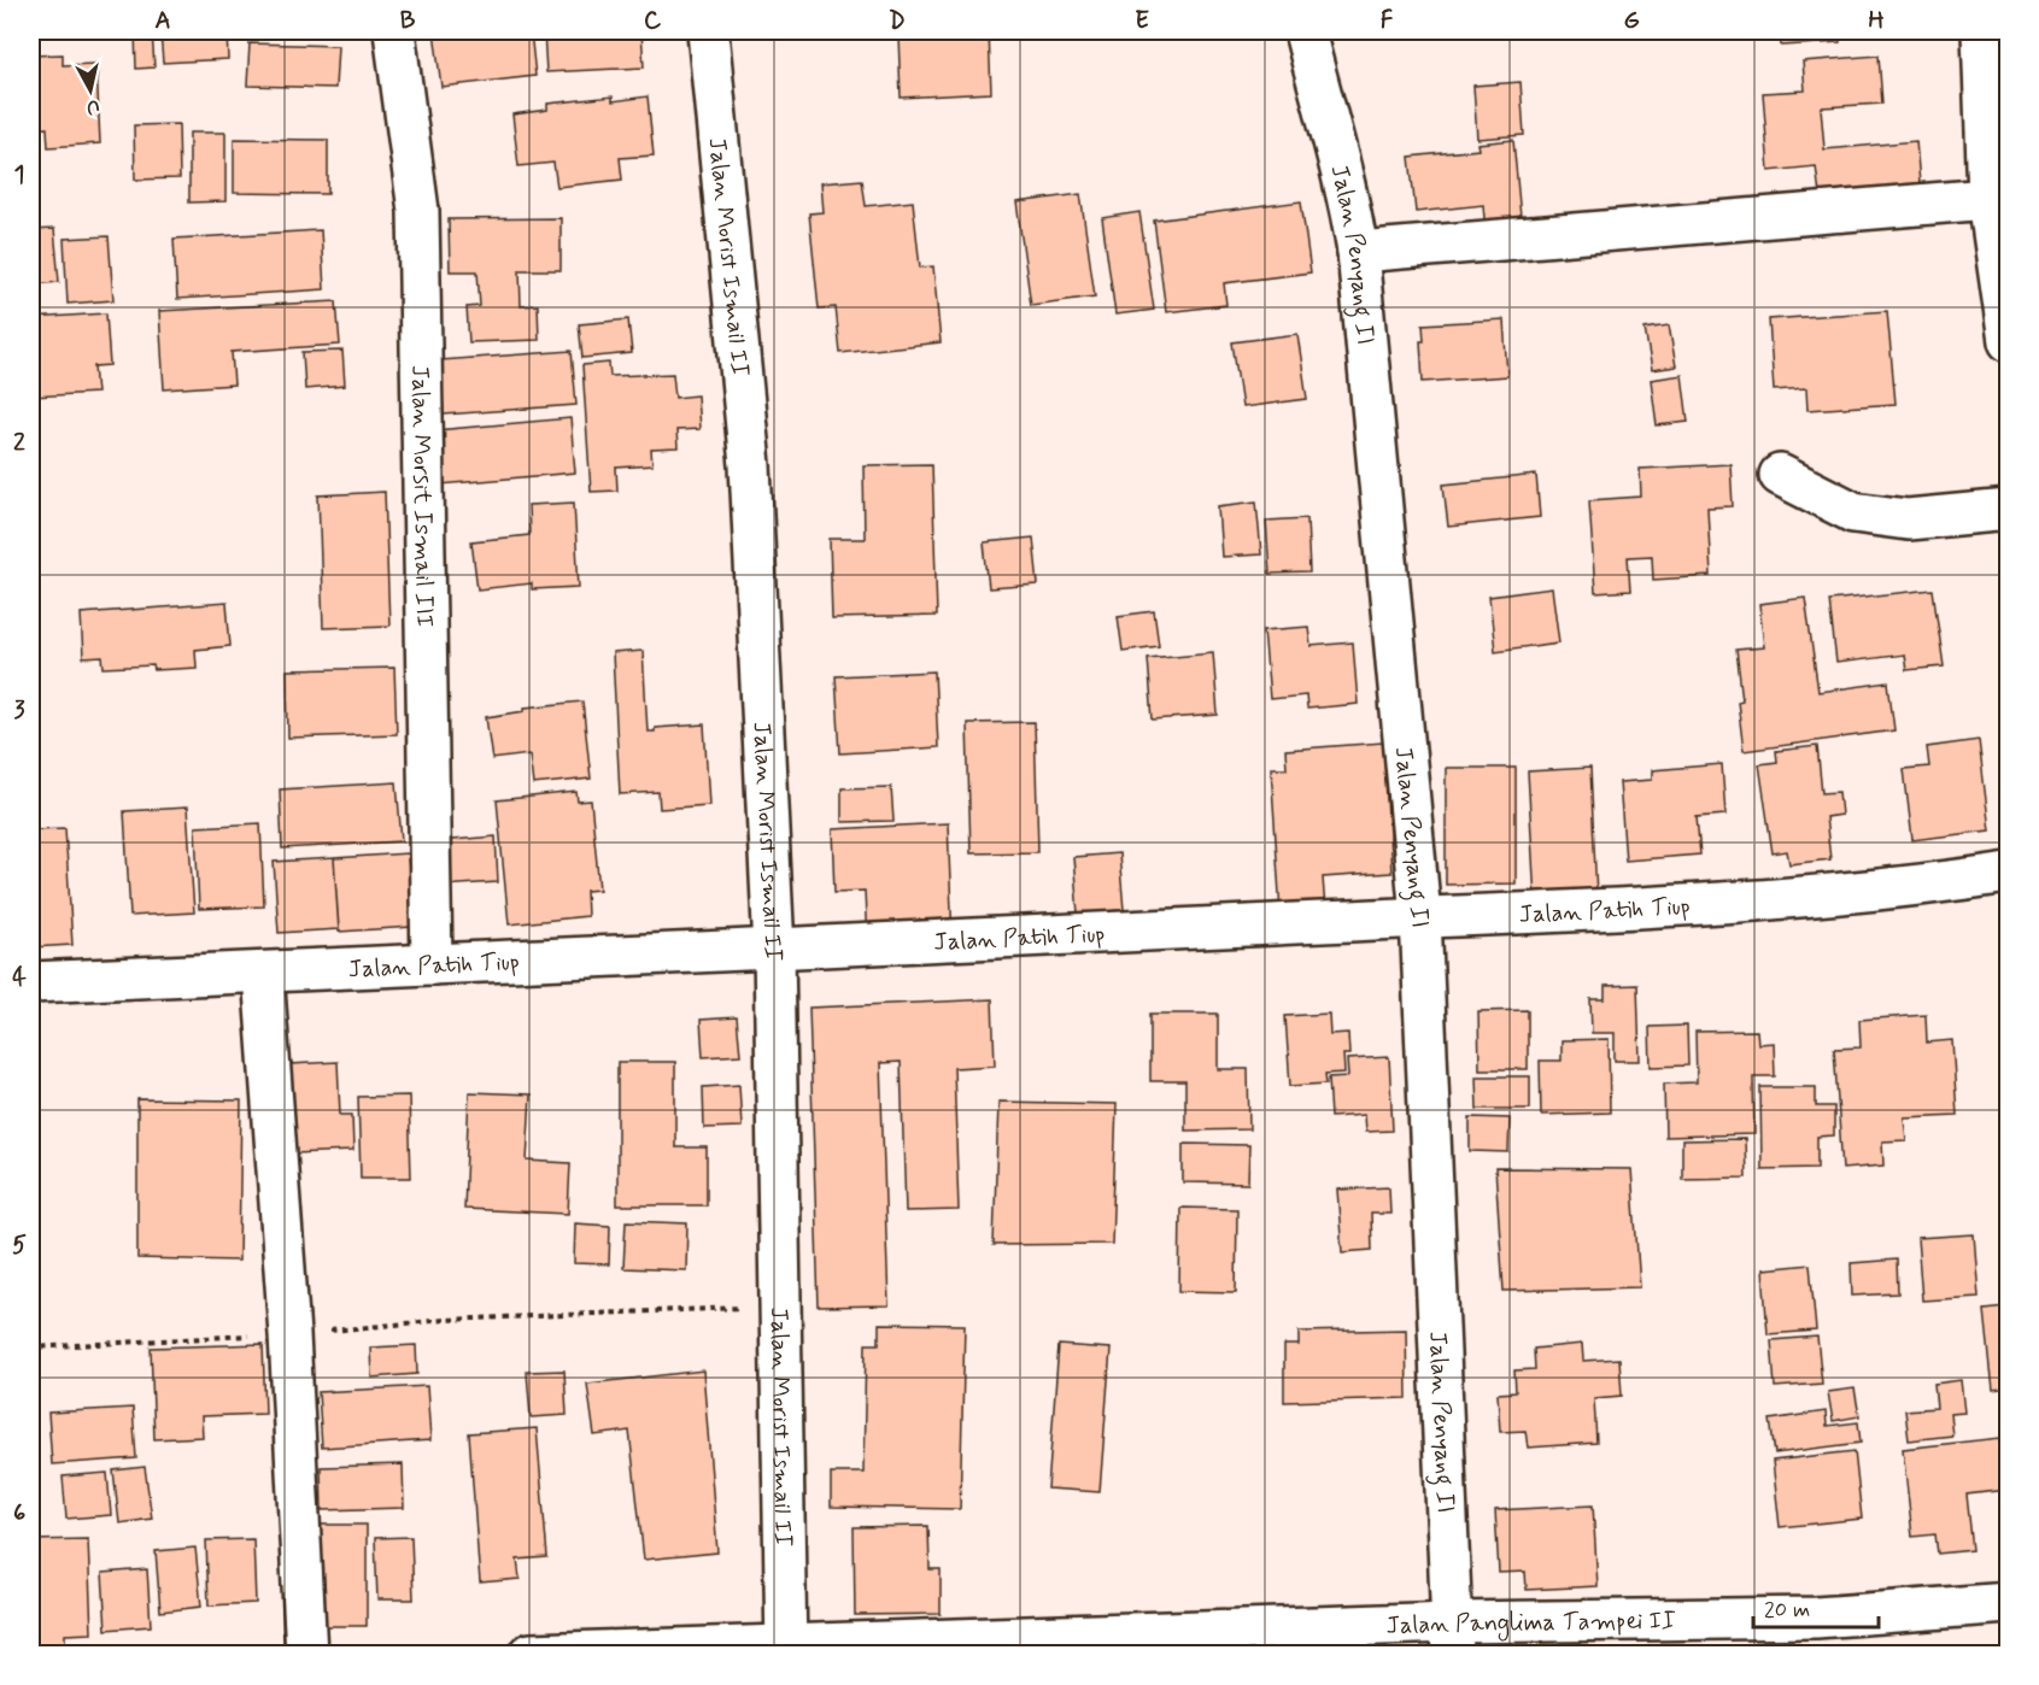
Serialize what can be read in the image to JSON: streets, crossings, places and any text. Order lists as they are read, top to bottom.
{
  "streets": {
    "street": [
      "Jalan Morist Ismail II",
      "Jalan Penyang II",
      "Jalan Morsit Ismail III",
      "Jalan Patih Tiup",
      "Jalan Panglima Tampei II"
    ]
  },
  "crossings": [
    ["Jalan Morist Ismail II", "Jalan Patih Tiup"],
    ["Jalan Morist Ismail II", "Jalan Panglima Tampei II"],
    ["Jalan Penyang II", "Jalan Patih Tiup"],
    ["Jalan Penyang II", "Jalan Panglima Tampei II"],
    ["Jalan Morsit Ismail III", "Jalan Patih Tiup"]
  ],
  "scale_bar": "20 m",
  "north": "bottom",
  "grid": {
    "columns": [
      "A",
      "B",
      "C",
      "D",
      "E",
      "F",
      "G",
      "H"
    ],
    "rows": [
      "1",
      "2",
      "3",
      "4",
      "5",
      "6"
    ]
  }
}
